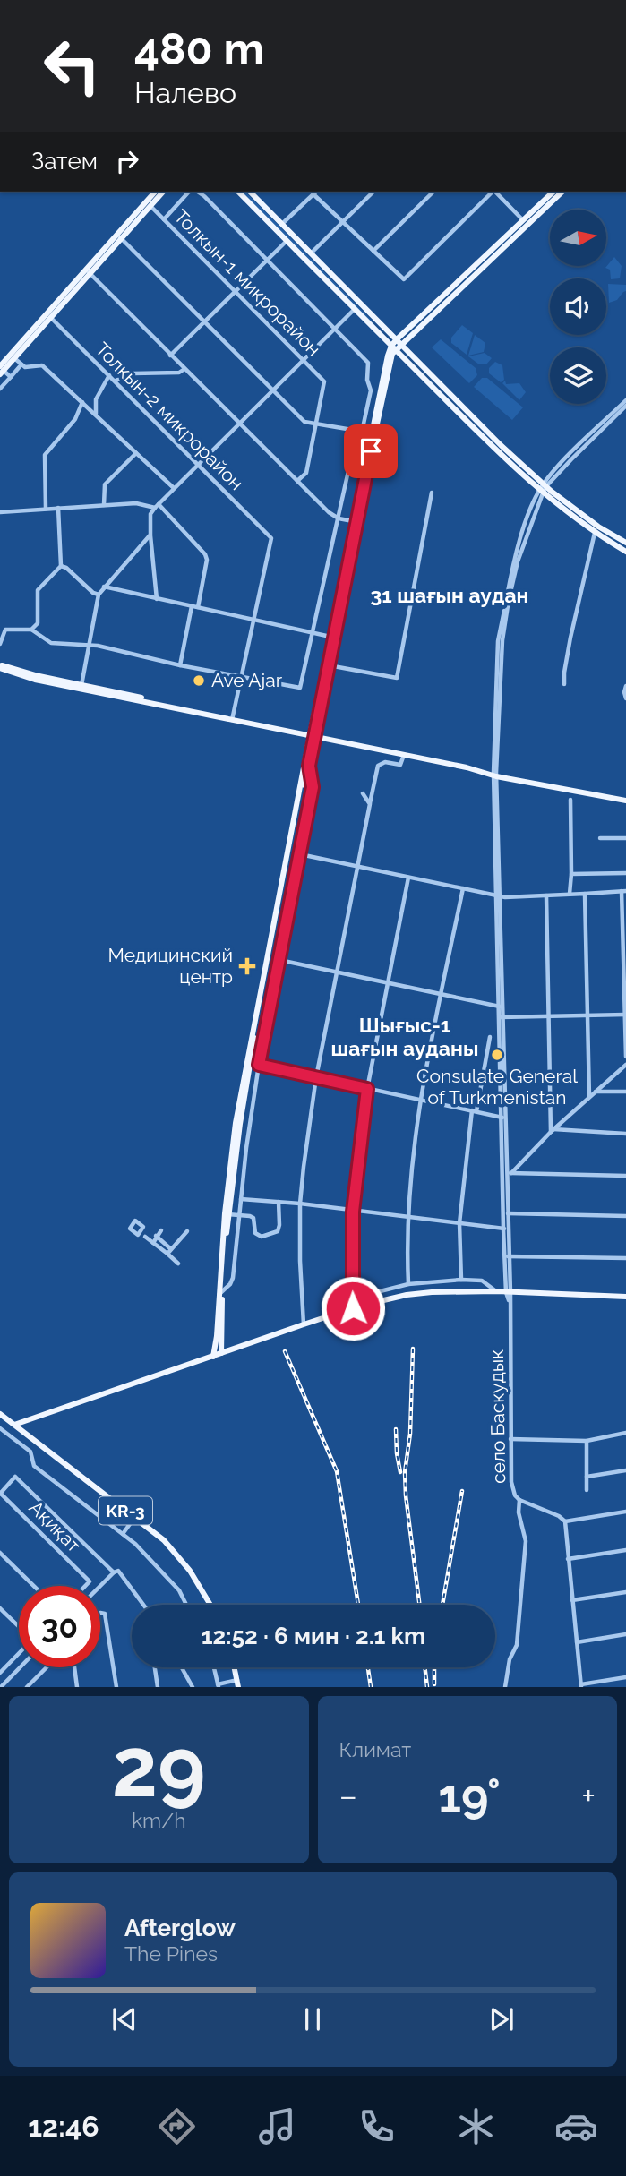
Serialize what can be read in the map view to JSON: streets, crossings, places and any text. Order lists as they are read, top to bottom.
{
  "streets": {
    "main road": ["KR-3"],
    "street": [
      "Толкын-1 микрорайон",
      "Толкын-2 микрорайон",
      "село Баскудык",
      "Ақиқат"
    ]
  },
  "districts": ["31 шағын аудан", "Шығыс-1 шағын ауданы"],
  "places": {
    "other": ["Ave Ajar", "Consulate General of Turkmenistan"],
    "health": ["Медицинский центр"]
  },
  "north": "right",
  "page": {
    "turn": ["480 m", "Налево"],
    "then": "Затем",
    "limit": "30",
    "trip": "12:52 · 6 мин · 2.1 km",
    "tile": [
      ["29", "km/h"],
      "Климат"
    ],
    "heat": ["−", "19°", "+"],
    "song": ["Afterglow", "The Pines"],
    "tabs": "12:46"
  }
}
